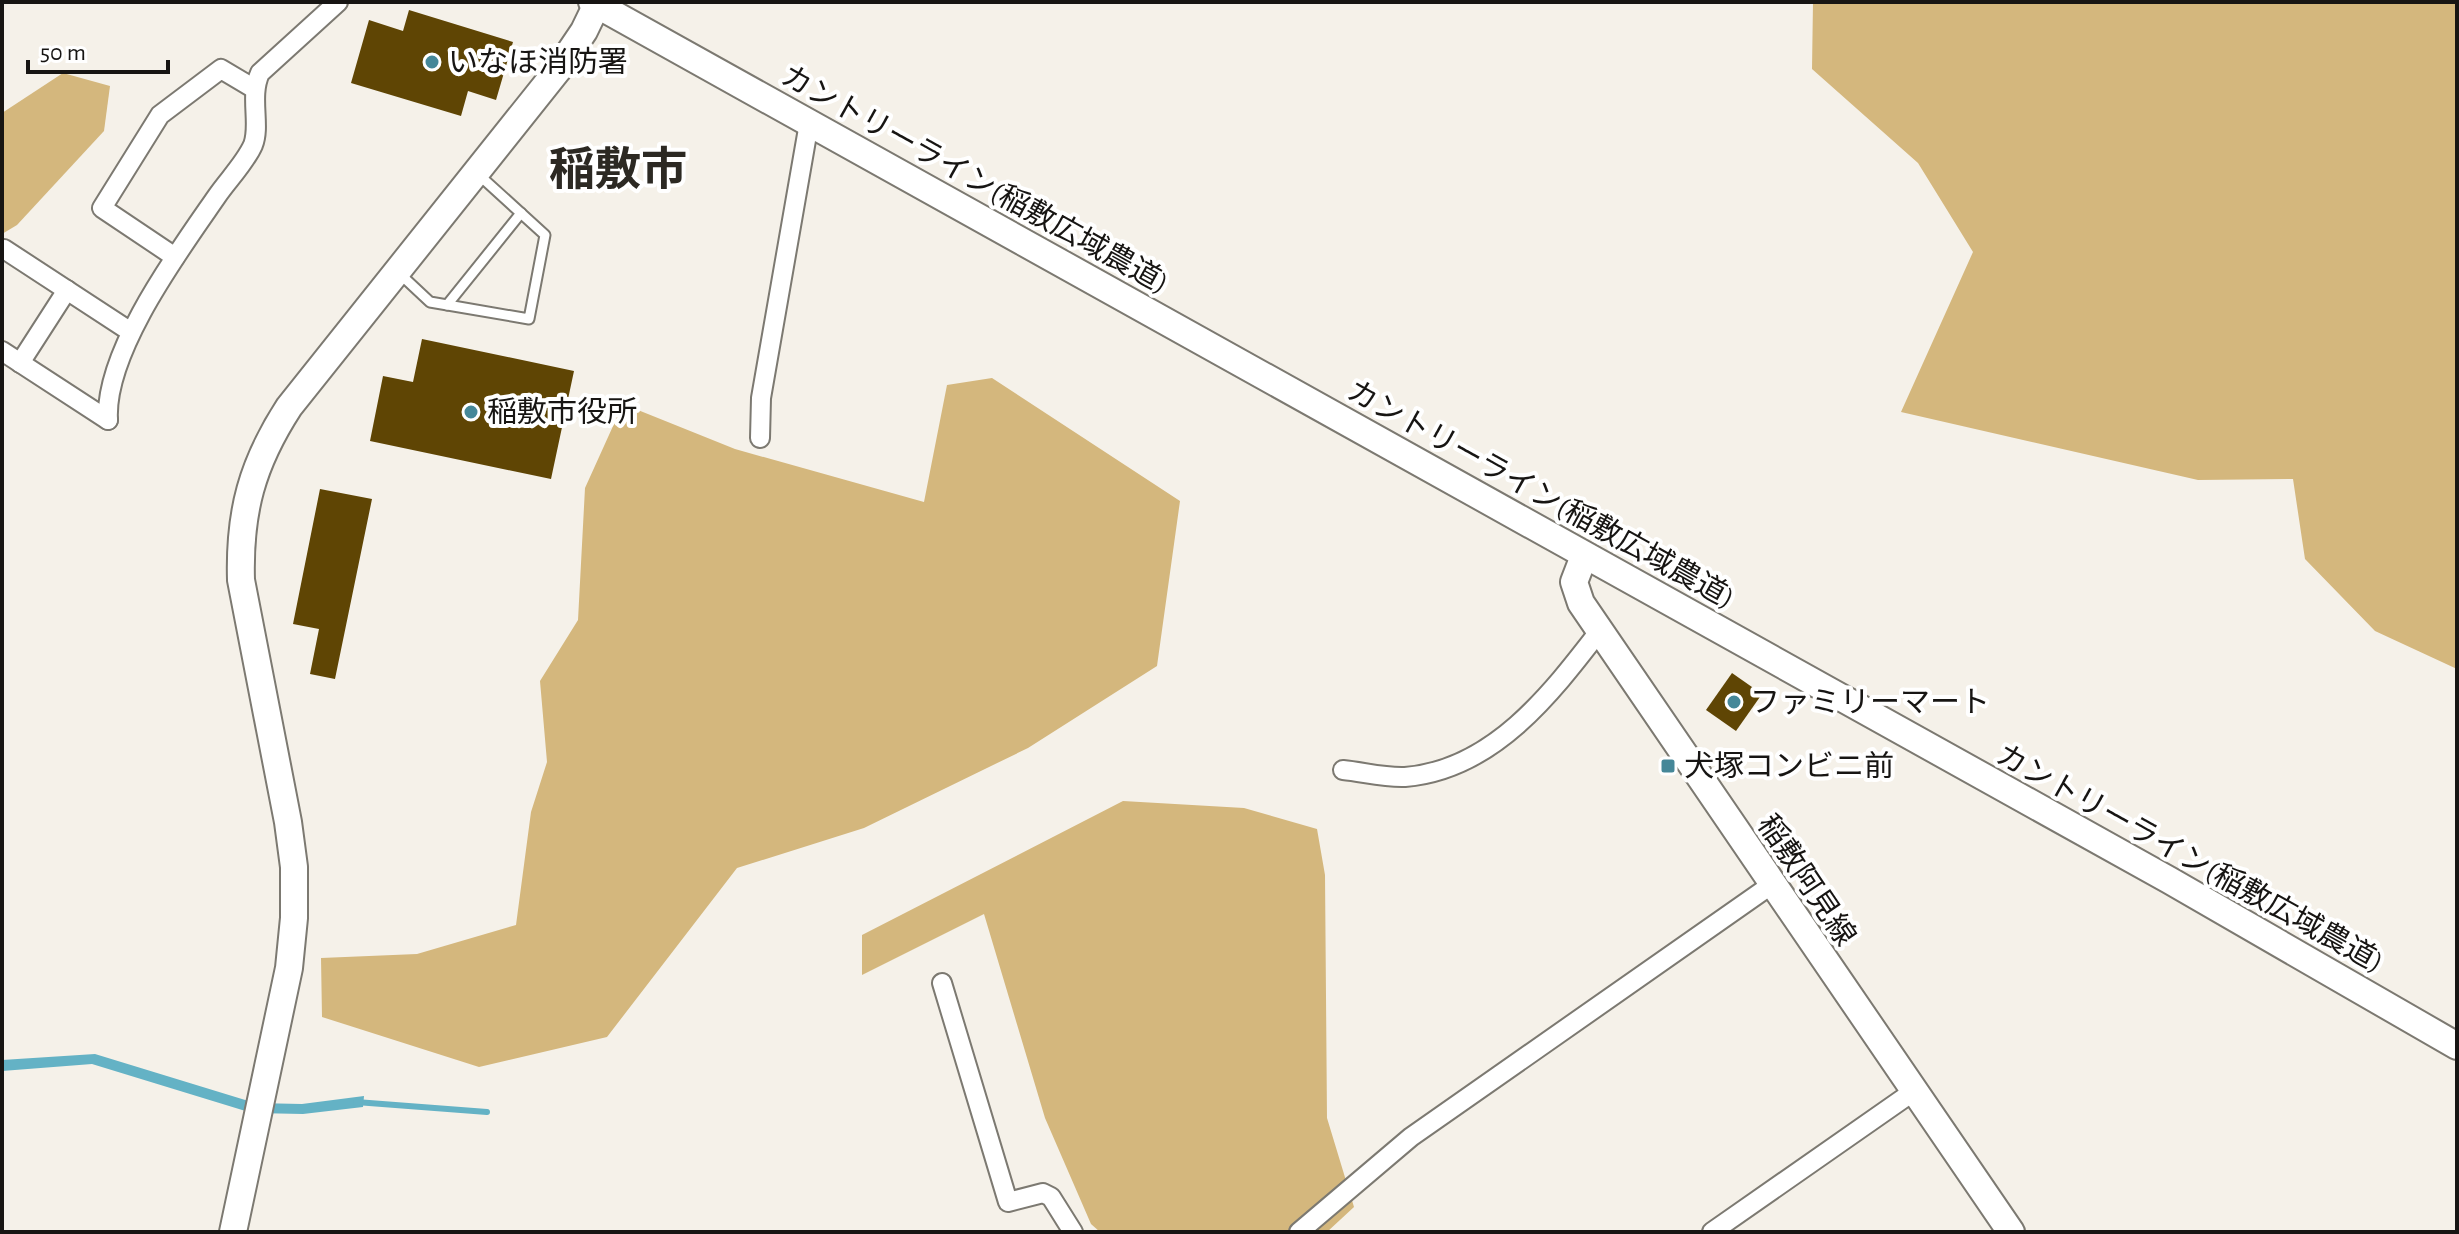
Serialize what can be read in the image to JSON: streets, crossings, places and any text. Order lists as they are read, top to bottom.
{
  "streets": {
    "street": ["カントリーライン(稲敷広域農道)", "稲敷阿見線"]
  },
  "crossings": [
    ["カントリーライン(稲敷広域農道)", "稲敷阿見線"]
  ],
  "districts": ["稲敷市"],
  "places": {
    "other": ["いなほ消防署", "稲敷市役所", "ファミリーマート"],
    "transit": ["犬塚コンビニ前"]
  },
  "scale_bar": "50 m"
}
